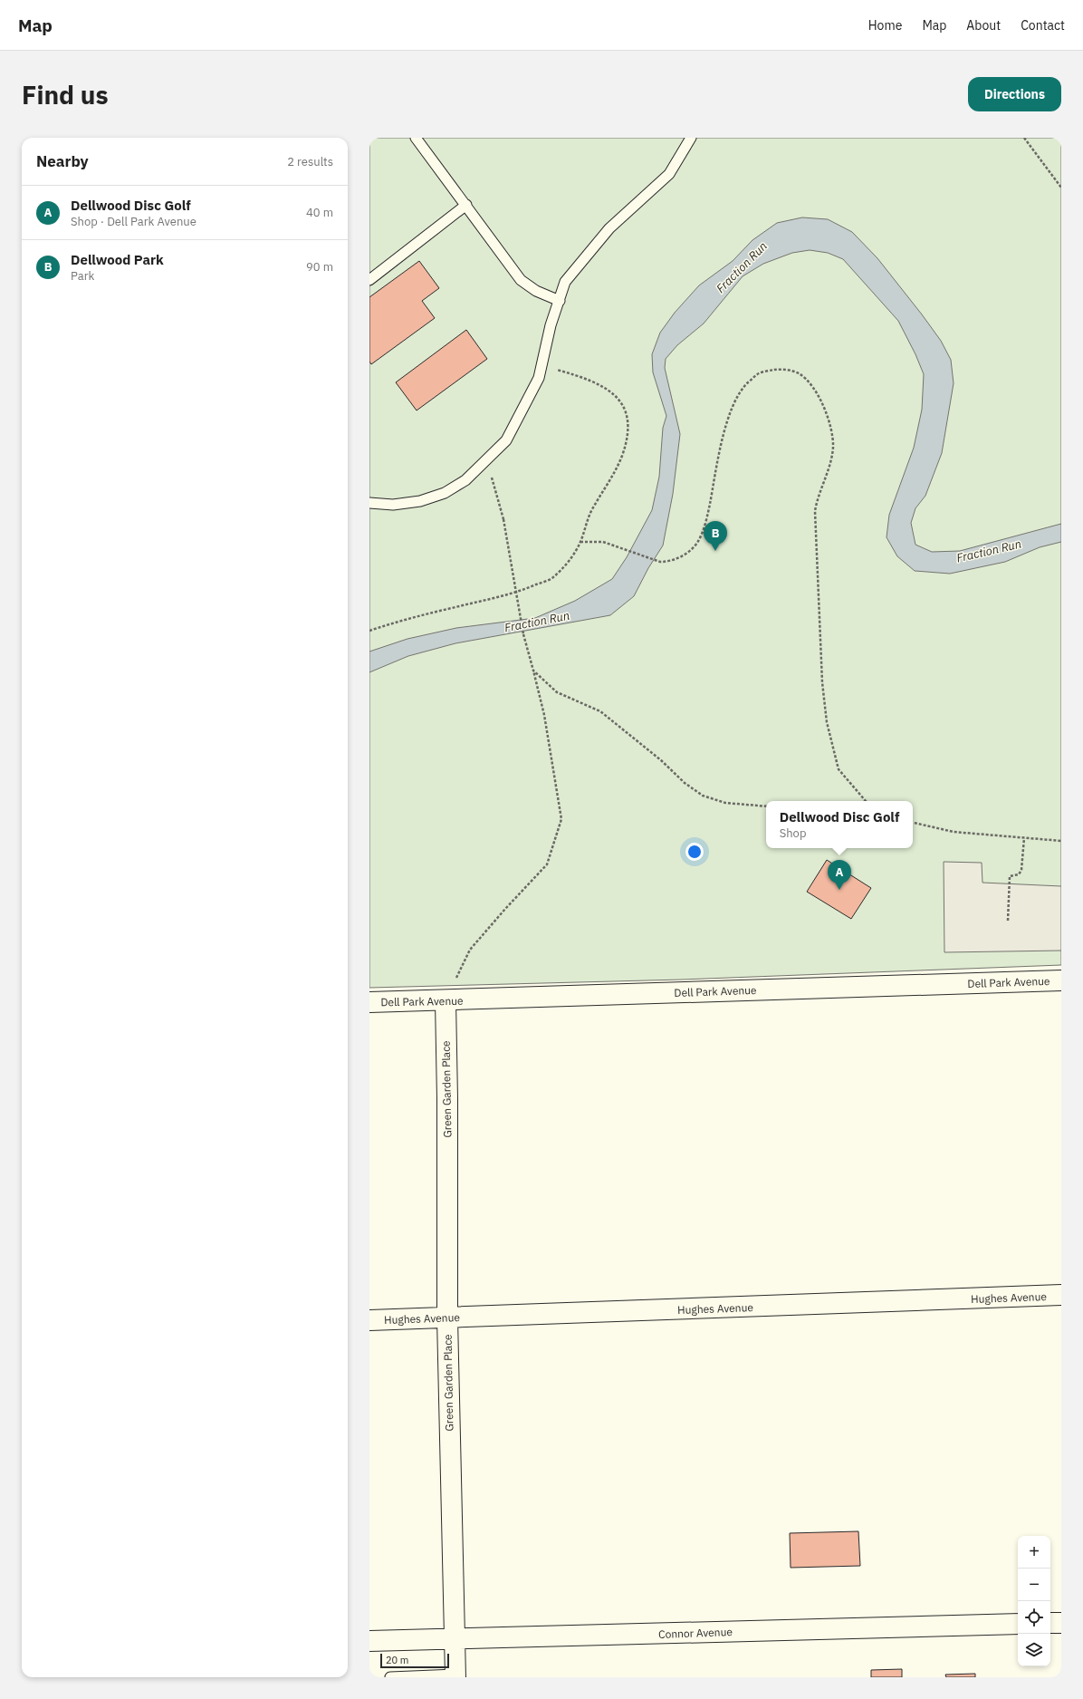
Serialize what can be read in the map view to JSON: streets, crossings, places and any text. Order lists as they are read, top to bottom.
{
  "streets": {
    "street": [
      "Dell Park Avenue",
      "Green Garden Place",
      "Hughes Avenue",
      "Connor Avenue"
    ]
  },
  "crossings": [
    ["Dell Park Avenue", "Green Garden Place"],
    ["Green Garden Place", "Hughes Avenue"],
    ["Green Garden Place", "Connor Avenue"]
  ],
  "water": ["Fraction Run"],
  "scale_bar": "20 m",
  "page": {
    "header": "Map",
    "nav": [
      "Home",
      "Map",
      "About",
      "Contact"
    ],
    "buttons": "Directions",
    "title": "Find us",
    "heading": ["Nearby", "2 results"],
    "list": [
      {
        "mark": "A",
        "name": "Dellwood Disc Golf",
        "note": "Shop · Dell Park Avenue",
        "value": "40 m"
      },
      {
        "mark": "B",
        "name": "Dellwood Park",
        "note": "Park",
        "value": "90 m"
      }
    ],
    "pins": ["B", "A"],
    "popup": ["Dellwood Disc Golf", "Shop"],
    "map_buttons": ["+", "−"],
    "scale": "20 m"
  }
}
